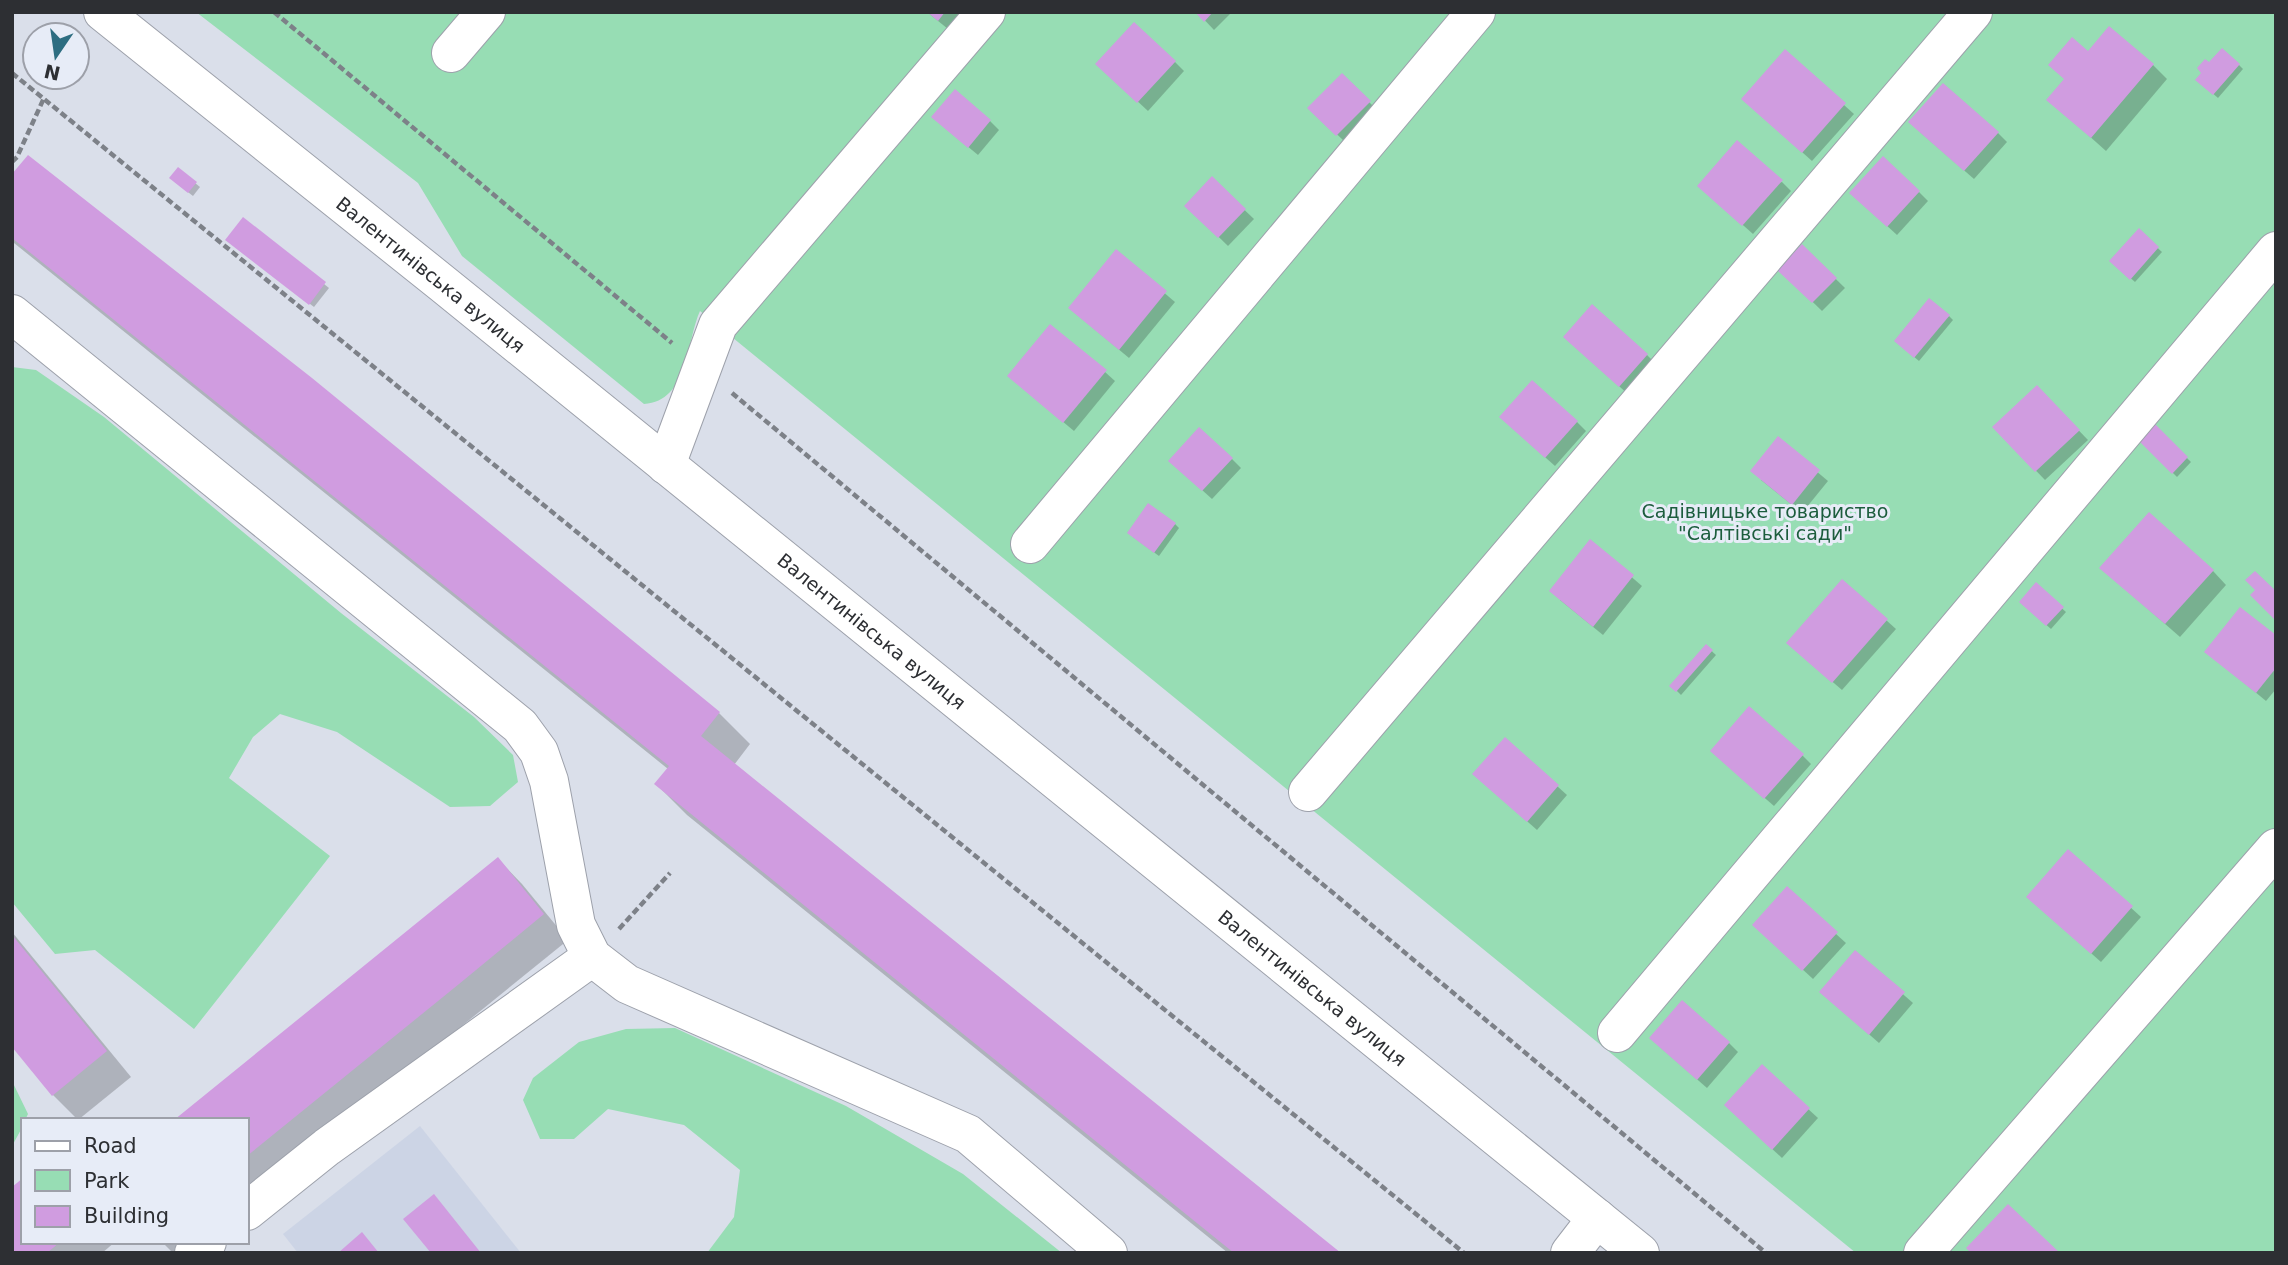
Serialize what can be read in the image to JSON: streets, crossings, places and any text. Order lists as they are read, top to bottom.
{
  "streets": {
    "street": ["Валентинівська вулиця"]
  },
  "parks": ["Садівницьке товариство \"Салтівські сади\""],
  "legend": ["Road", "Park", "Building"],
  "north": "bottom"
}
